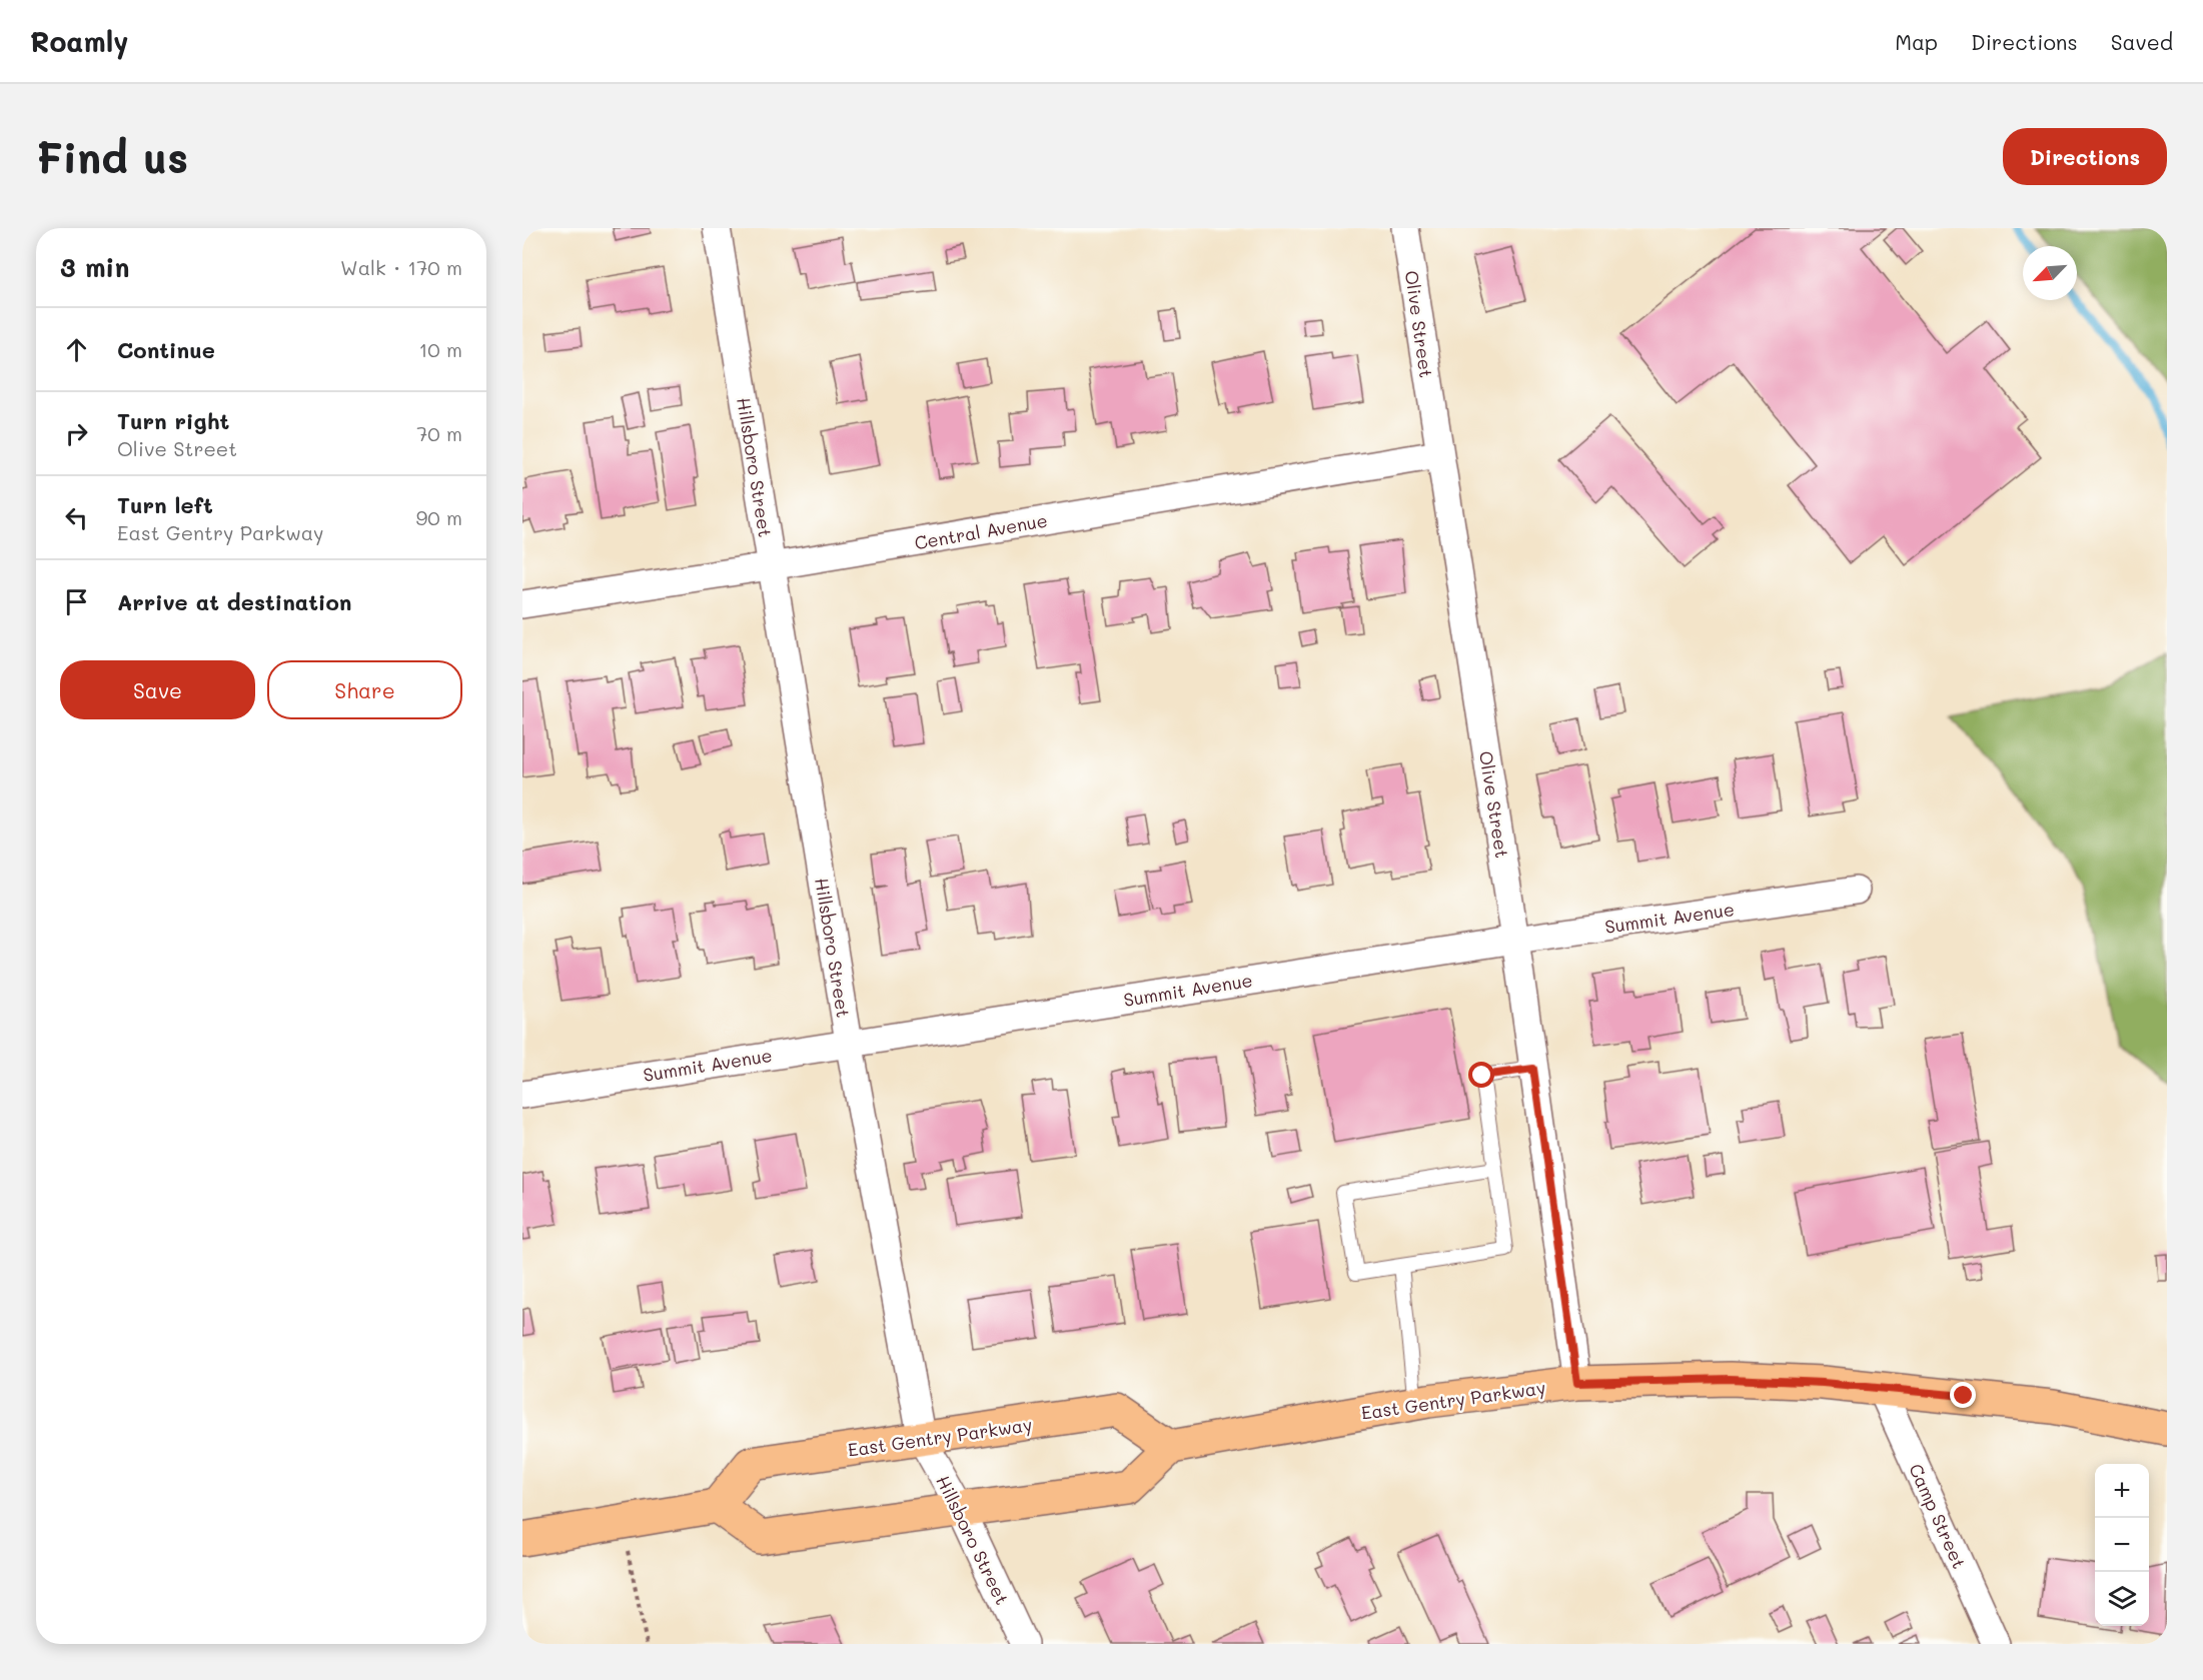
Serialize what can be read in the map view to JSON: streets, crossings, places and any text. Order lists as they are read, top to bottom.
{
  "streets": {
    "main road": ["East Gentry Parkway"],
    "street": [
      "Olive Street",
      "Hillsboro Street",
      "Central Avenue",
      "Summit Avenue",
      "Camp Street"
    ]
  },
  "crossings": [
    ["Olive Street", "Central Avenue"],
    ["Olive Street", "Summit Avenue"],
    ["Olive Street", "East Gentry Parkway"],
    ["Hillsboro Street", "Central Avenue"],
    ["Hillsboro Street", "Summit Avenue"],
    ["Hillsboro Street", "East Gentry Parkway"],
    ["East Gentry Parkway", "Camp Street"]
  ],
  "north": "bottom left",
  "page": {
    "header": "Roamly",
    "nav": ["Map", "Directions", "Saved"],
    "buttons": [
      "Directions",
      ["Save", "Share"]
    ],
    "title": "Find us",
    "heading": ["3 min", "Walk · 170 m"],
    "list": [
      ["Continue", "10 m"],
      ["Turn right", "Olive Street", "70 m"],
      ["Turn left", "East Gentry Parkway", "90 m"],
      "Arrive at destination"
    ],
    "map_buttons": ["+", "−"]
  }
}
